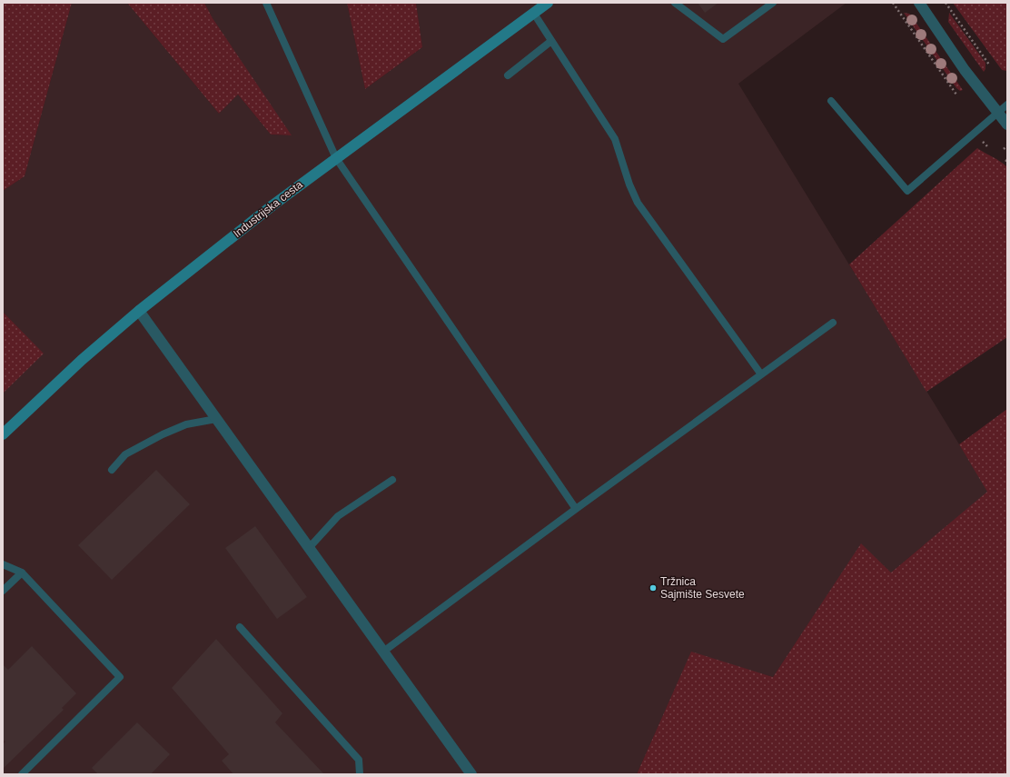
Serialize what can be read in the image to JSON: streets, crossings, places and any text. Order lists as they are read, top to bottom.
{
  "streets": {
    "street": ["Industrijska cesta"]
  },
  "places": ["Tržnica Sajmište Sesvete"]
}
